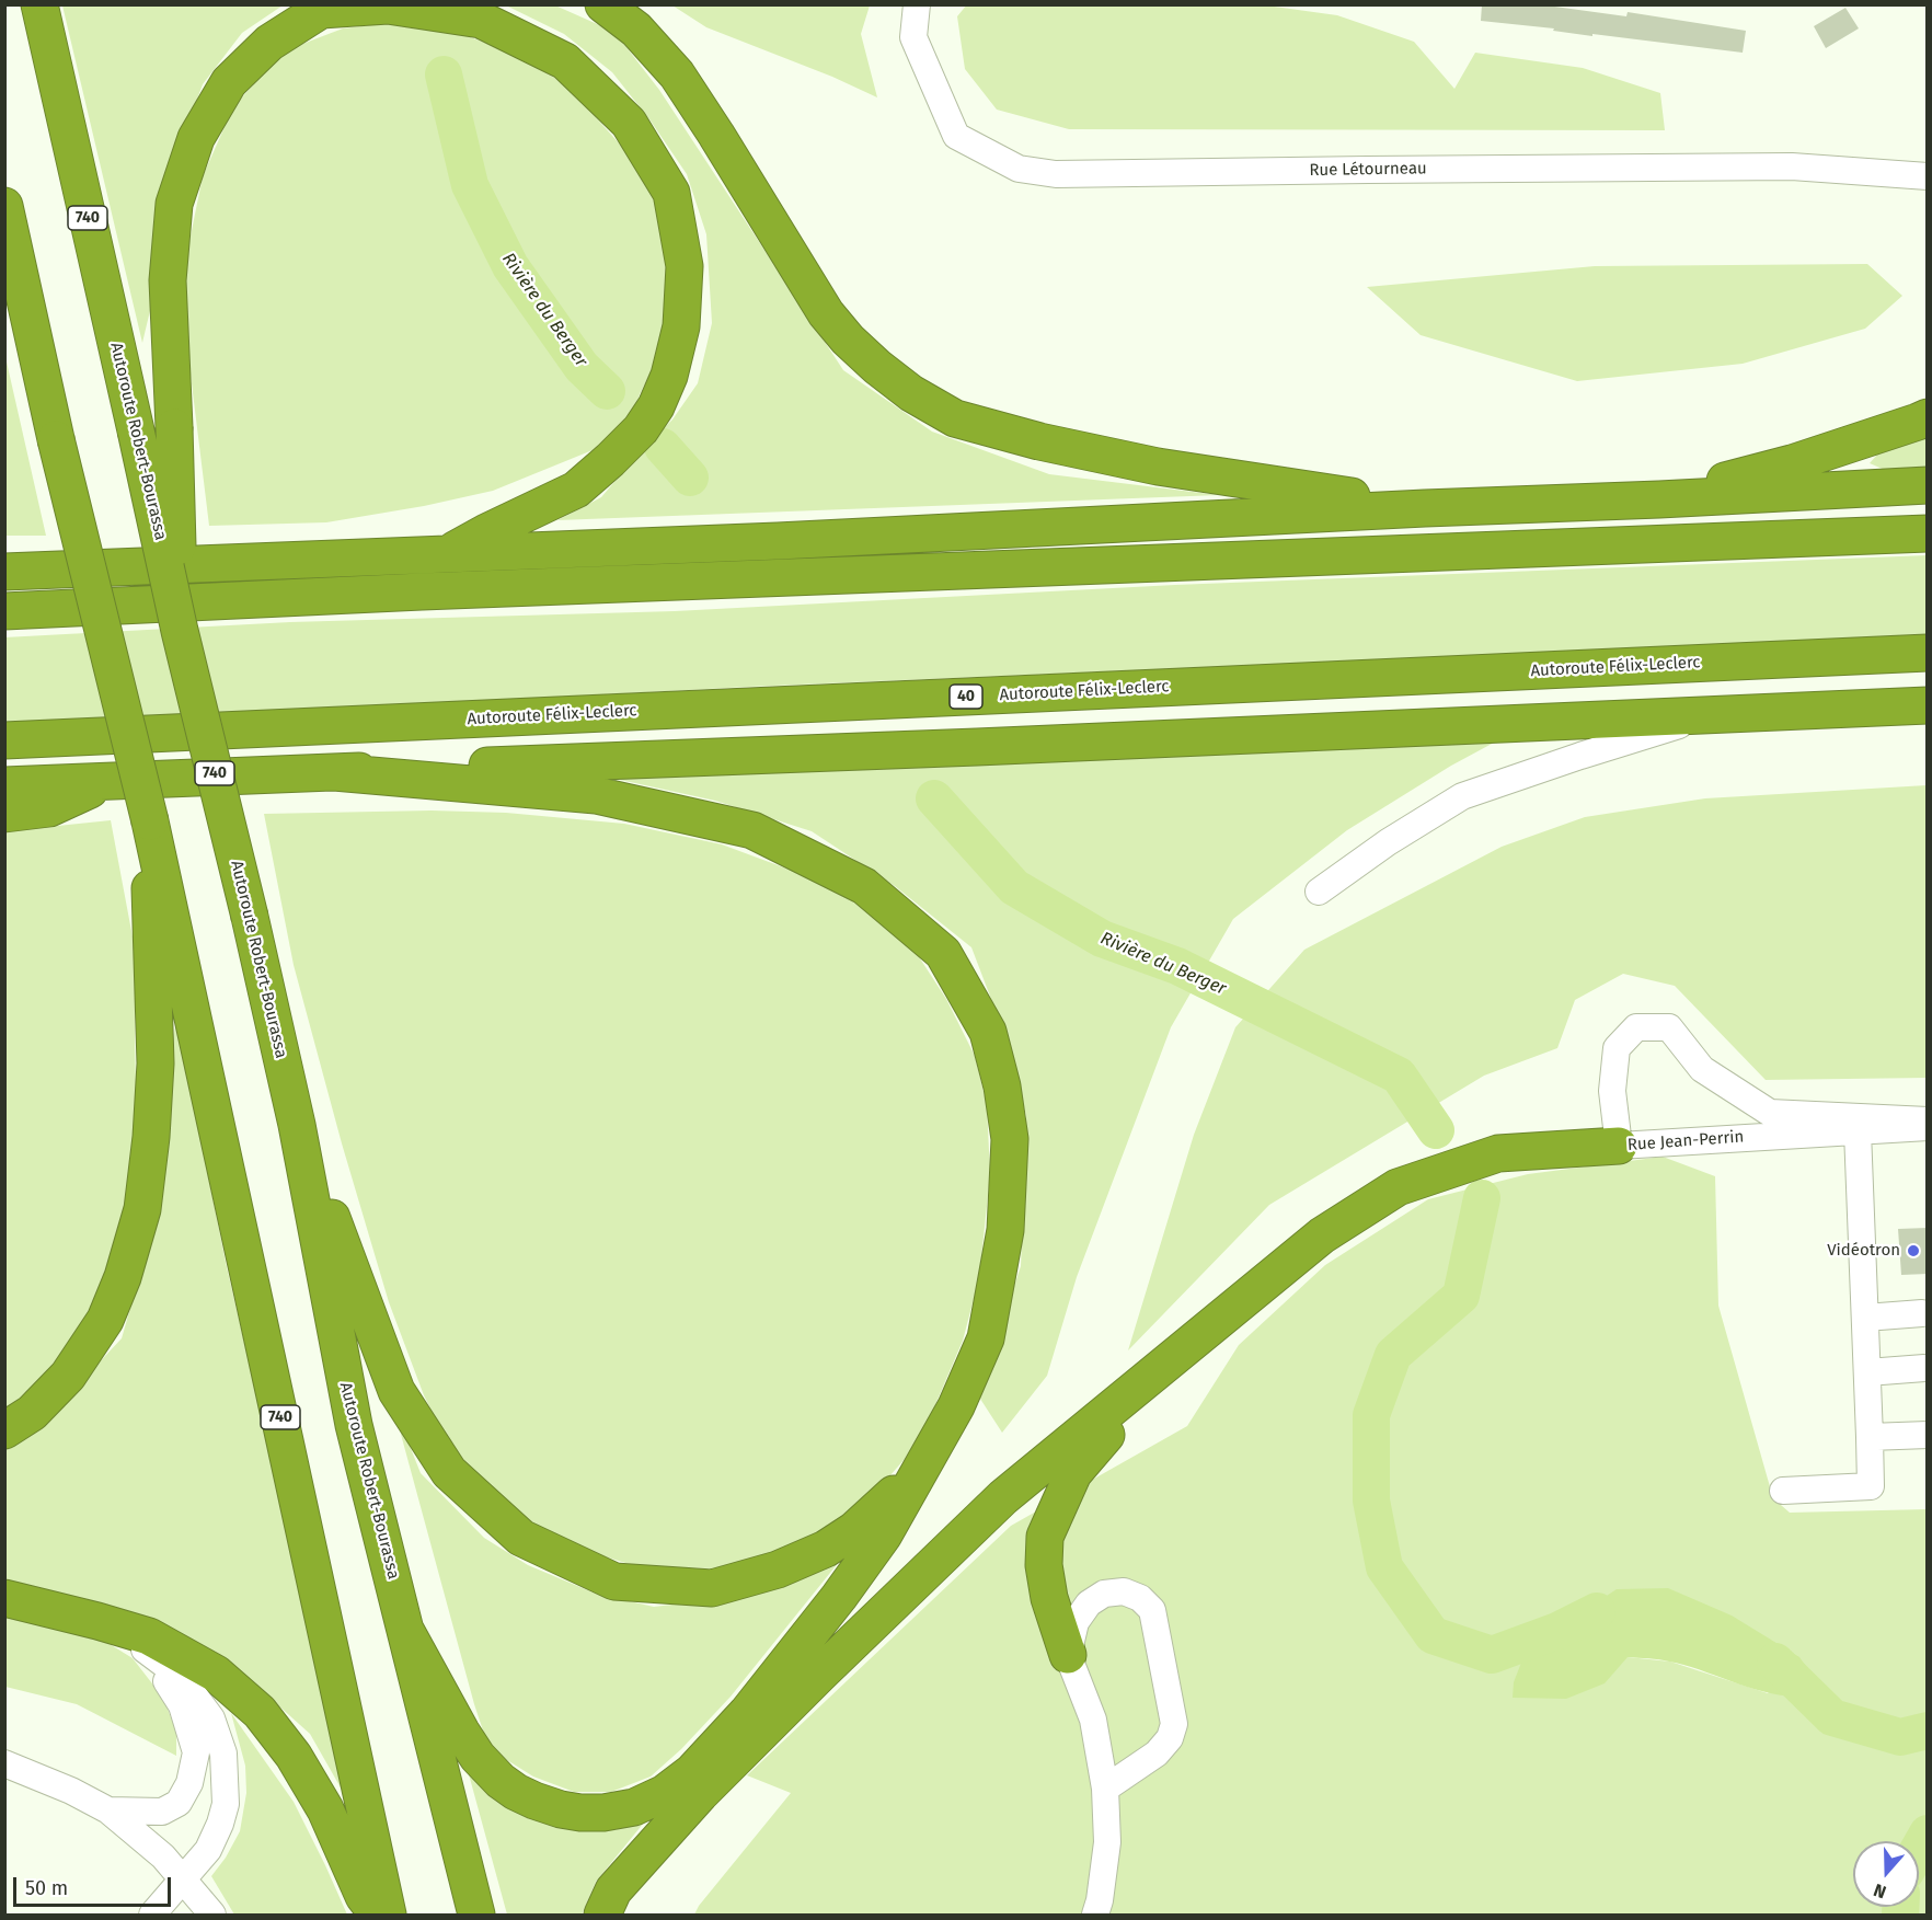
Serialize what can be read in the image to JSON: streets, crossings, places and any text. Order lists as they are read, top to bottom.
{
  "streets": {
    "highway": [
      "740",
      "Autoroute Robert-Bourassa",
      "Autoroute Félix-Leclerc",
      "40"
    ],
    "street": ["Rue Létourneau", "Rue Jean-Perrin"]
  },
  "water": ["Rivière du Berger"],
  "places": ["Vidéotron"],
  "scale_bar": "50 m",
  "north": "bottom"
}
